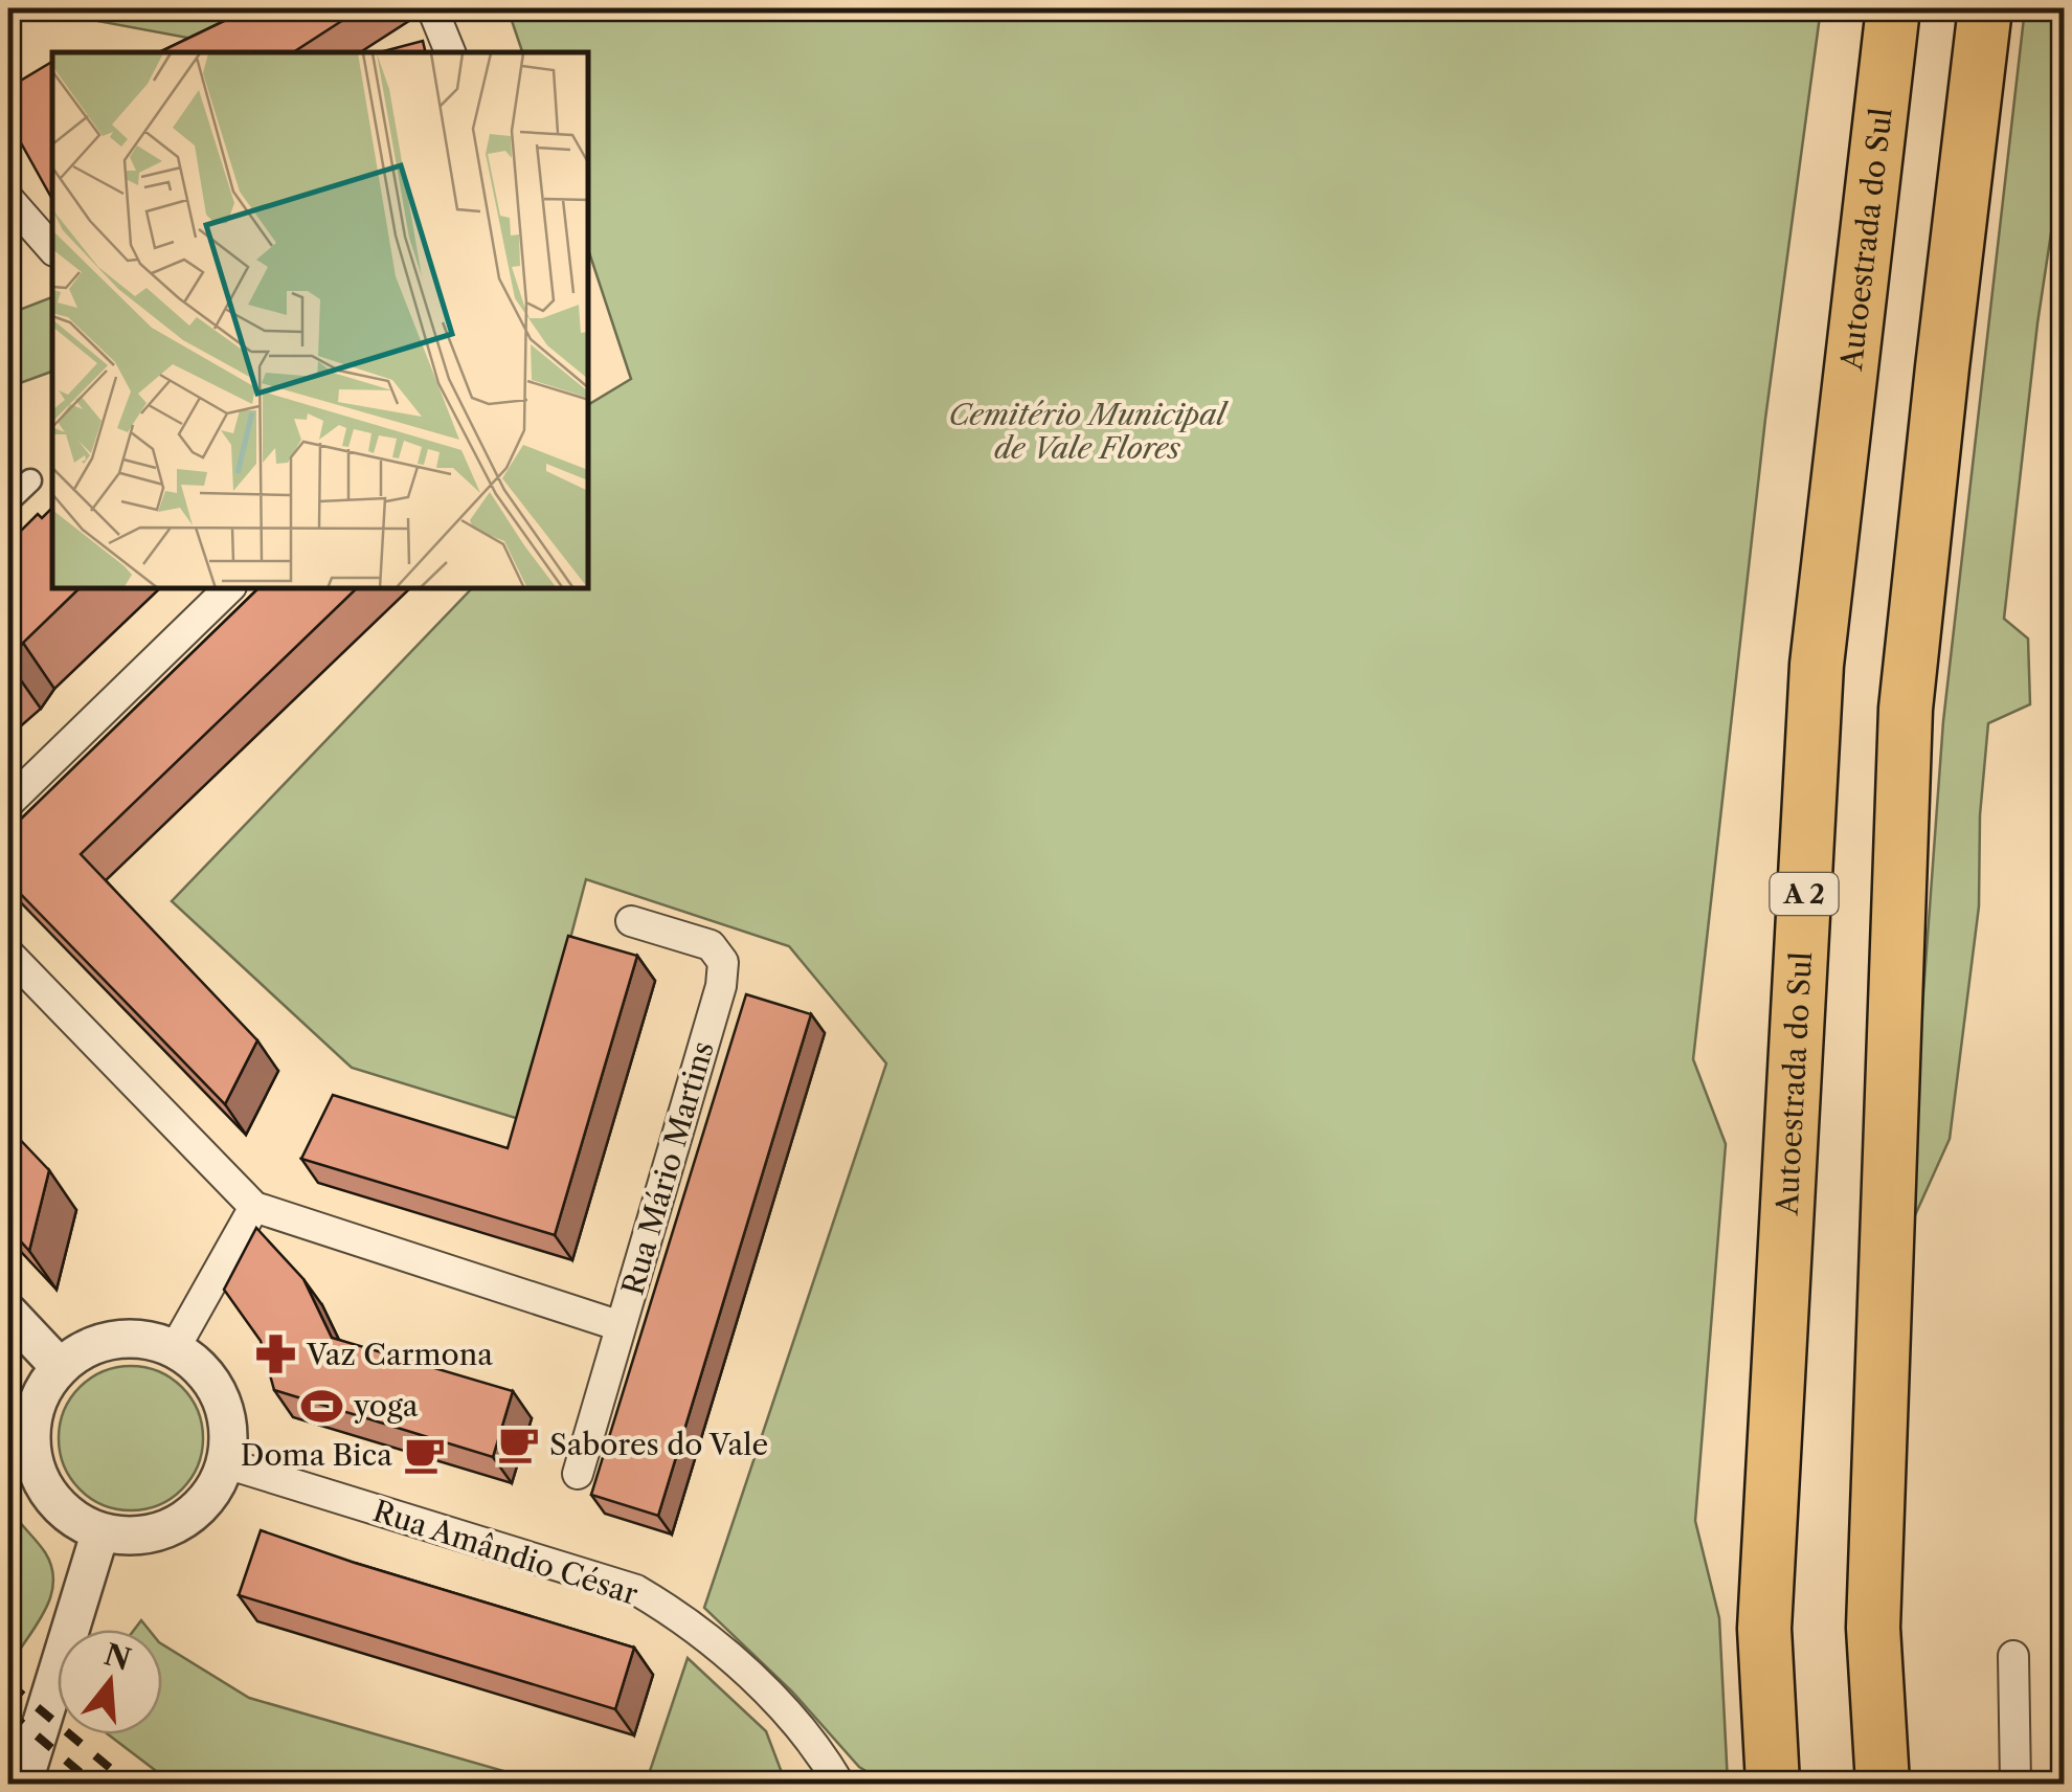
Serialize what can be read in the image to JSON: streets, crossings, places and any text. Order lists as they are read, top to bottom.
{
  "streets": {
    "highway": ["Autoestrada do Sul", "A 2"],
    "street": ["Rua Mário Martins", "Rua Amândio César"]
  },
  "parks": ["Cemitério Municipal de Vale Flores"],
  "places": {
    "pharmacy": ["Vaz Carmona"],
    "sports": ["yoga"],
    "cafe": ["Sabores do Vale", "Doma Bica"]
  },
  "north": "top"
}
